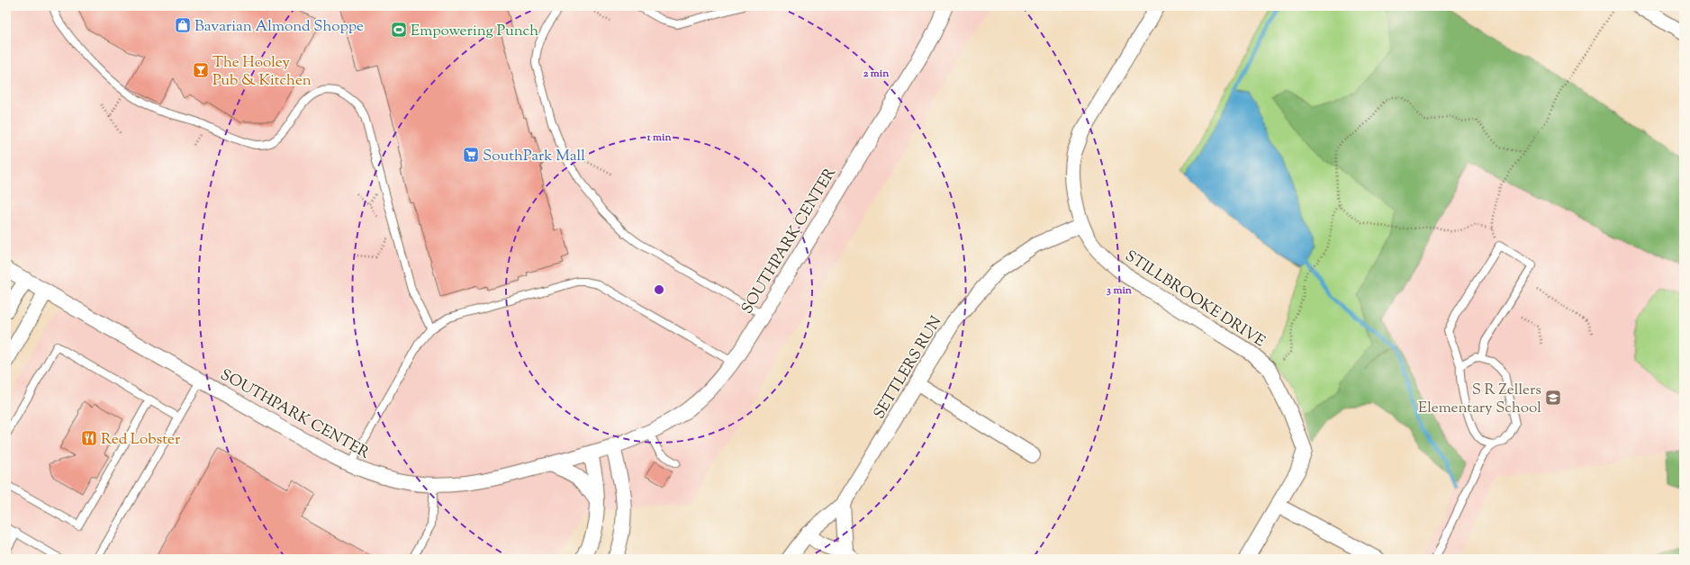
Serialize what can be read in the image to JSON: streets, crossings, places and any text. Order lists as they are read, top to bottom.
{
  "streets": {
    "street": ["SOUTHPARK CENTER", "STILLBROOKE DRIVE", "SETTLERS RUN"]
  },
  "crossings": [
    ["STILLBROOKE DRIVE", "SETTLERS RUN"]
  ],
  "places": {
    "shop": ["Bavarian Almond Shoppe"],
    "sports": ["Empowering Punch"],
    "bar": ["The Hooley Pub & Kitchen"],
    "supermarket": ["SouthPark Mall"],
    "school or university": ["S R Zellers Elementary School"],
    "restaurant": ["Red Lobster"]
  },
  "rings": ["2 min", "1 min", "3 min"]
}
